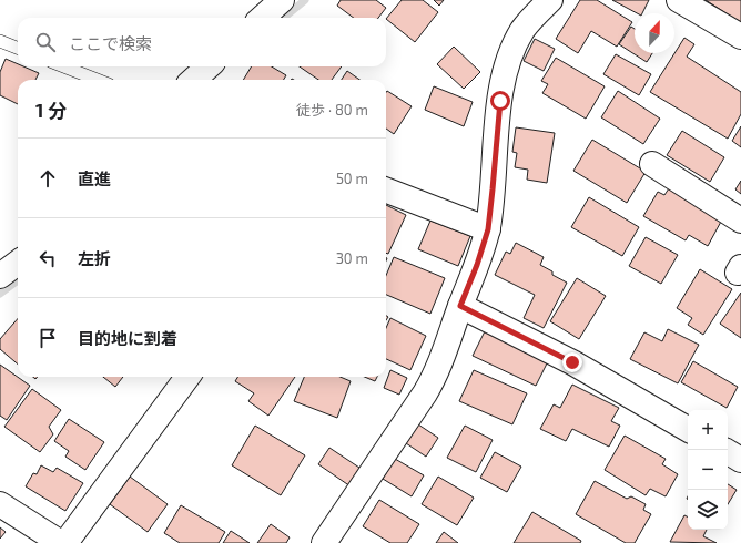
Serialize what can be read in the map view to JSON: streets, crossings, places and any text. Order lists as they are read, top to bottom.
{
  "north": "top",
  "page": {
    "search": "ここで検索",
    "heading": ["1 分", "徒歩 · 80 m"],
    "list": [
      ["直進", "50 m"],
      ["左折", "30 m"],
      "目的地に到着"
    ],
    "map_buttons": ["+", "−"]
  }
}
